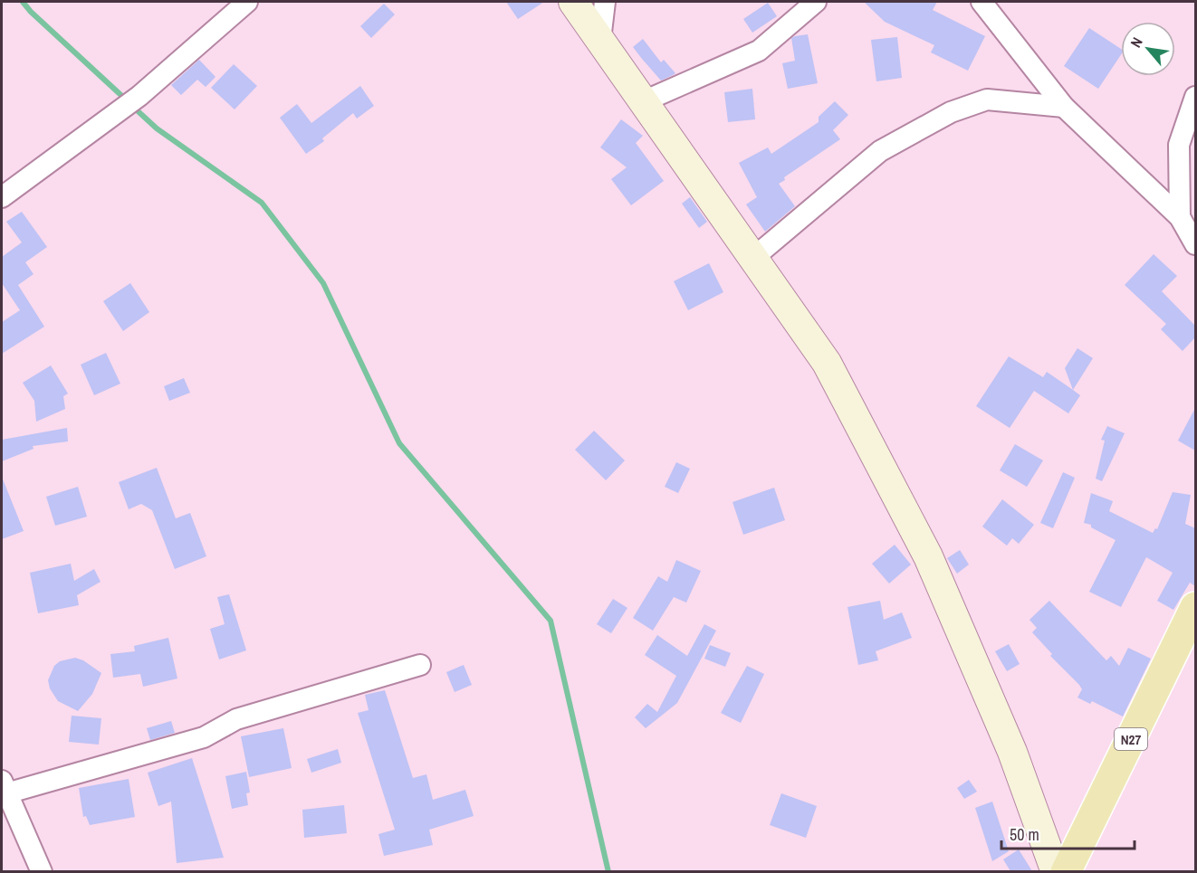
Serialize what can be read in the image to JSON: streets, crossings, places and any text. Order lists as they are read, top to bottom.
{
  "streets": {
    "main road": ["N27"]
  },
  "scale_bar": "50 m",
  "north": "top left"
}
